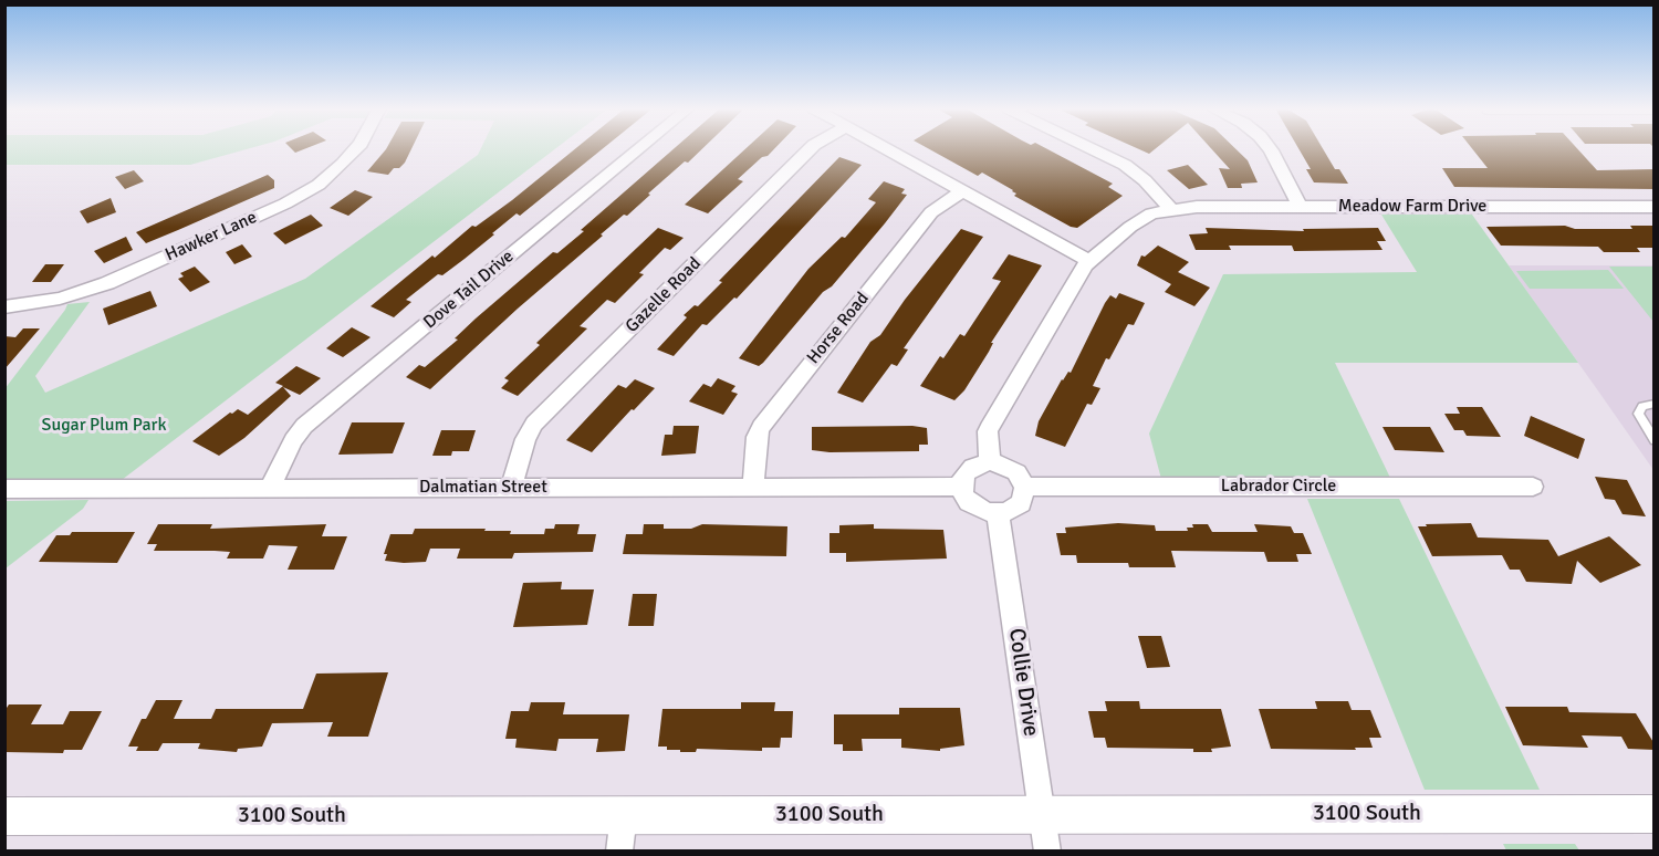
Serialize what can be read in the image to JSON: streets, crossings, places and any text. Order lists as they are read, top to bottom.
{
  "streets": {
    "main road": ["3100 South"],
    "street": [
      "Meadow Farm Drive",
      "Hawker Lane",
      "Dove Tail Drive",
      "Gazelle Road",
      "Horse Road",
      "Labrador Circle",
      "Dalmatian Street",
      "Collie Drive"
    ]
  },
  "crossings": [
    ["Dove Tail Drive", "Dalmatian Street"],
    ["Gazelle Road", "Dalmatian Street"],
    ["Horse Road", "Dalmatian Street"],
    ["Labrador Circle", "Dalmatian Street"],
    ["Labrador Circle", "Collie Drive"],
    ["Dalmatian Street", "Collie Drive"],
    ["Collie Drive", "3100 South"]
  ],
  "parks": ["Sugar Plum Park"]
}
